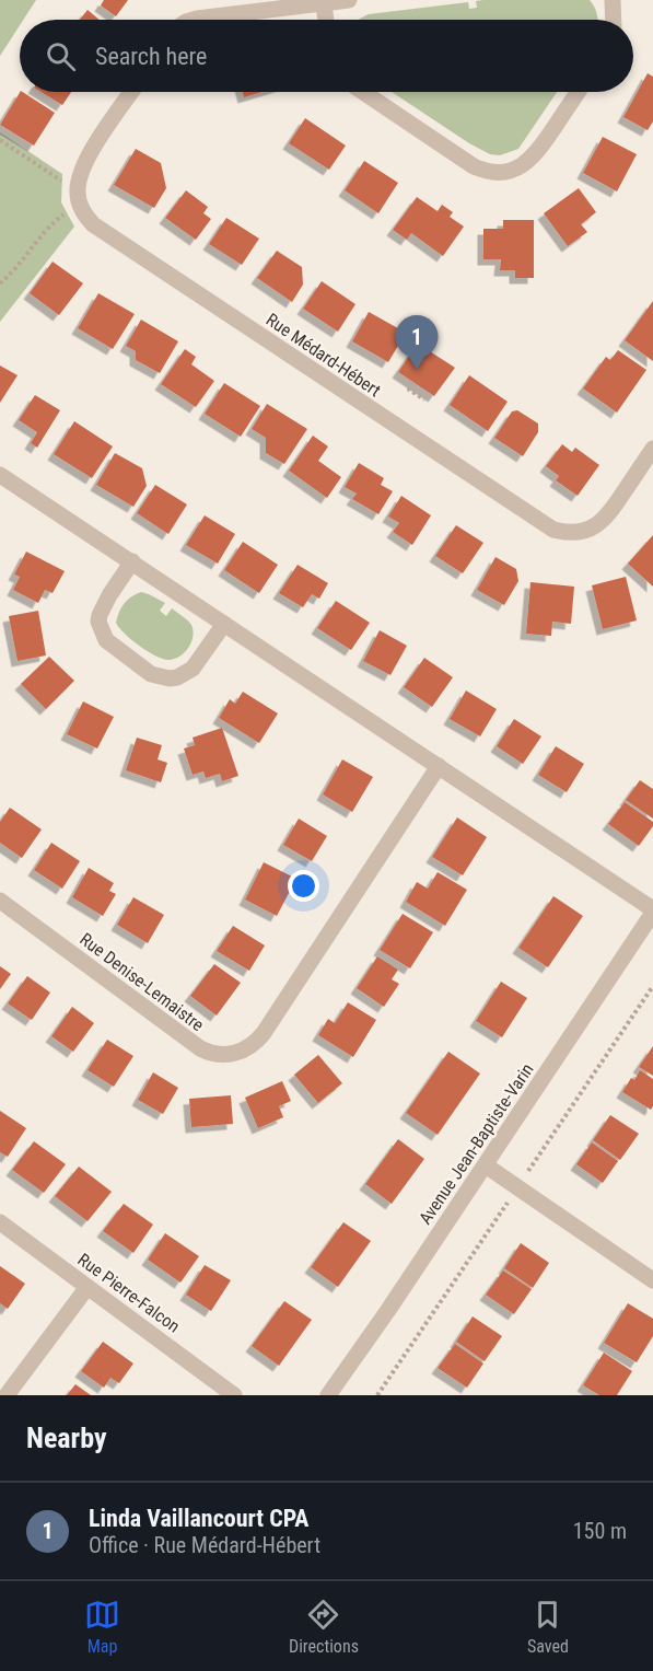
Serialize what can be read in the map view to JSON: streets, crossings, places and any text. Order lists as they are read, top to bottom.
{
  "streets": {
    "street": [
      "Rue Médard-Hébert",
      "Rue Denise-Lemaistre",
      "Avenue Jean-Baptiste-Varin",
      "Rue Pierre-Falcon"
    ]
  },
  "page": {
    "search": "Search here",
    "pins": "1",
    "heading": "Nearby",
    "list": [
      {
        "mark": "1",
        "name": "Linda Vaillancourt CPA",
        "note": "Office · Rue Médard-Hébert",
        "value": "150 m"
      }
    ],
    "nav": ["Map", "Directions", "Saved"]
  }
}
